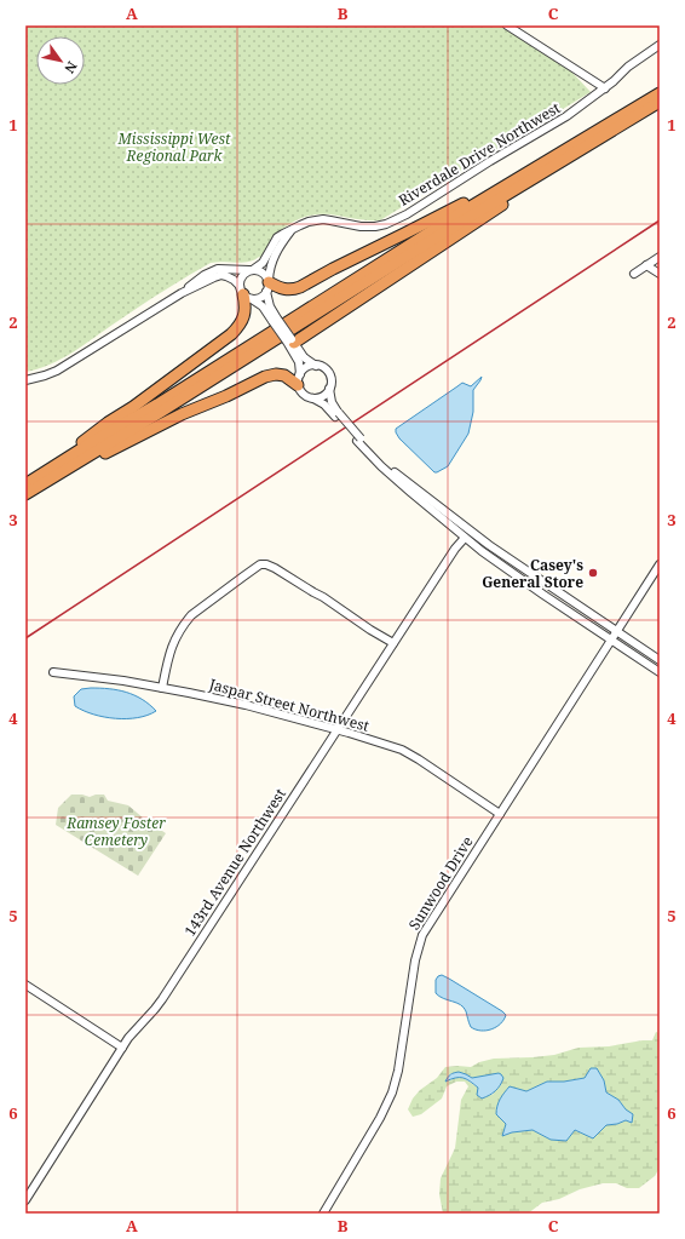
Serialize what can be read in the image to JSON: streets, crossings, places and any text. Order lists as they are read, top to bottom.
{
  "streets": {
    "street": [
      "Riverdale Drive Northwest",
      "Jaspar Street Northwest",
      "143rd Avenue Northwest",
      "Sunwood Drive"
    ]
  },
  "crossings": [
    ["Jaspar Street Northwest", "143rd Avenue Northwest"],
    ["Jaspar Street Northwest", "Sunwood Drive"]
  ],
  "parks": ["Mississippi West Regional Park", "Ramsey Foster Cemetery"],
  "places": ["Casey's General Store"],
  "north": "bottom right",
  "grid": {
    "columns": ["A", "B", "C"],
    "rows": [
      "1",
      "2",
      "3",
      "4",
      "5",
      "6"
    ]
  }
}
